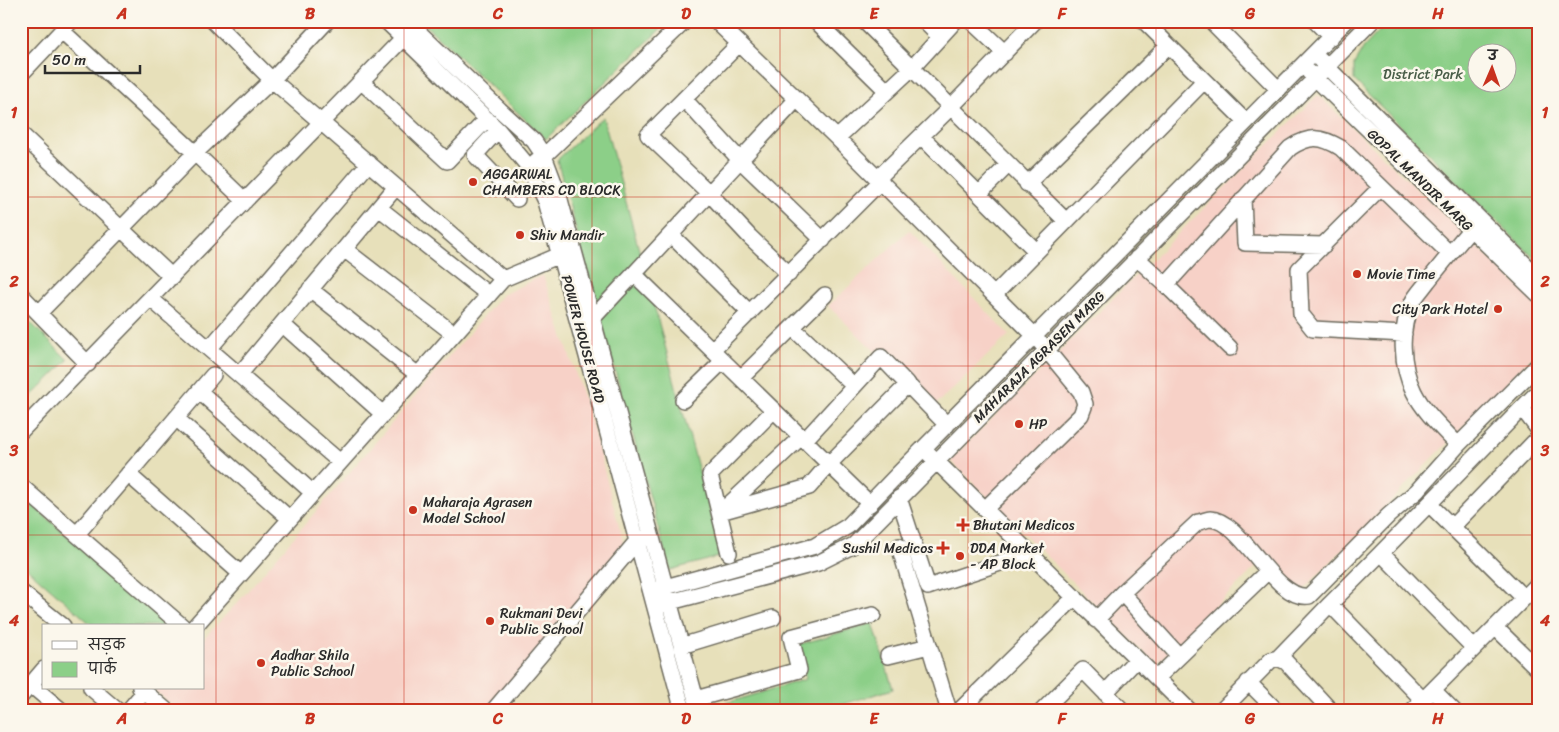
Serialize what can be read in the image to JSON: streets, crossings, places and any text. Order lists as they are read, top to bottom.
{
  "streets": {
    "street": ["GOPAL MANDIR MARG", "POWER HOUSE ROAD", "MAHARAJA AGRASEN MARG"]
  },
  "crossings": [
    ["GOPAL MANDIR MARG", "MAHARAJA AGRASEN MARG"],
    ["POWER HOUSE ROAD", "MAHARAJA AGRASEN MARG"]
  ],
  "parks": ["District Park"],
  "places": {
    "other": [
      "AGGARWAL CHAMBERS CD BLOCK",
      "Shiv Mandir",
      "Movie Time",
      "City Park Hotel",
      "HP",
      "Maharaja Agrasen Model School",
      "DDA Market - AP Block",
      "Rukmani Devi Public School",
      "Aadhar Shila Public School"
    ],
    "health": ["Bhutani Medicos", "Sushil Medicos"]
  },
  "legend": ["सड़क", "पार्क"],
  "scale_bar": "50 m",
  "north": "top",
  "grid": {
    "columns": [
      "A",
      "B",
      "C",
      "D",
      "E",
      "F",
      "G",
      "H"
    ],
    "rows": [
      "1",
      "2",
      "3",
      "4"
    ]
  }
}
